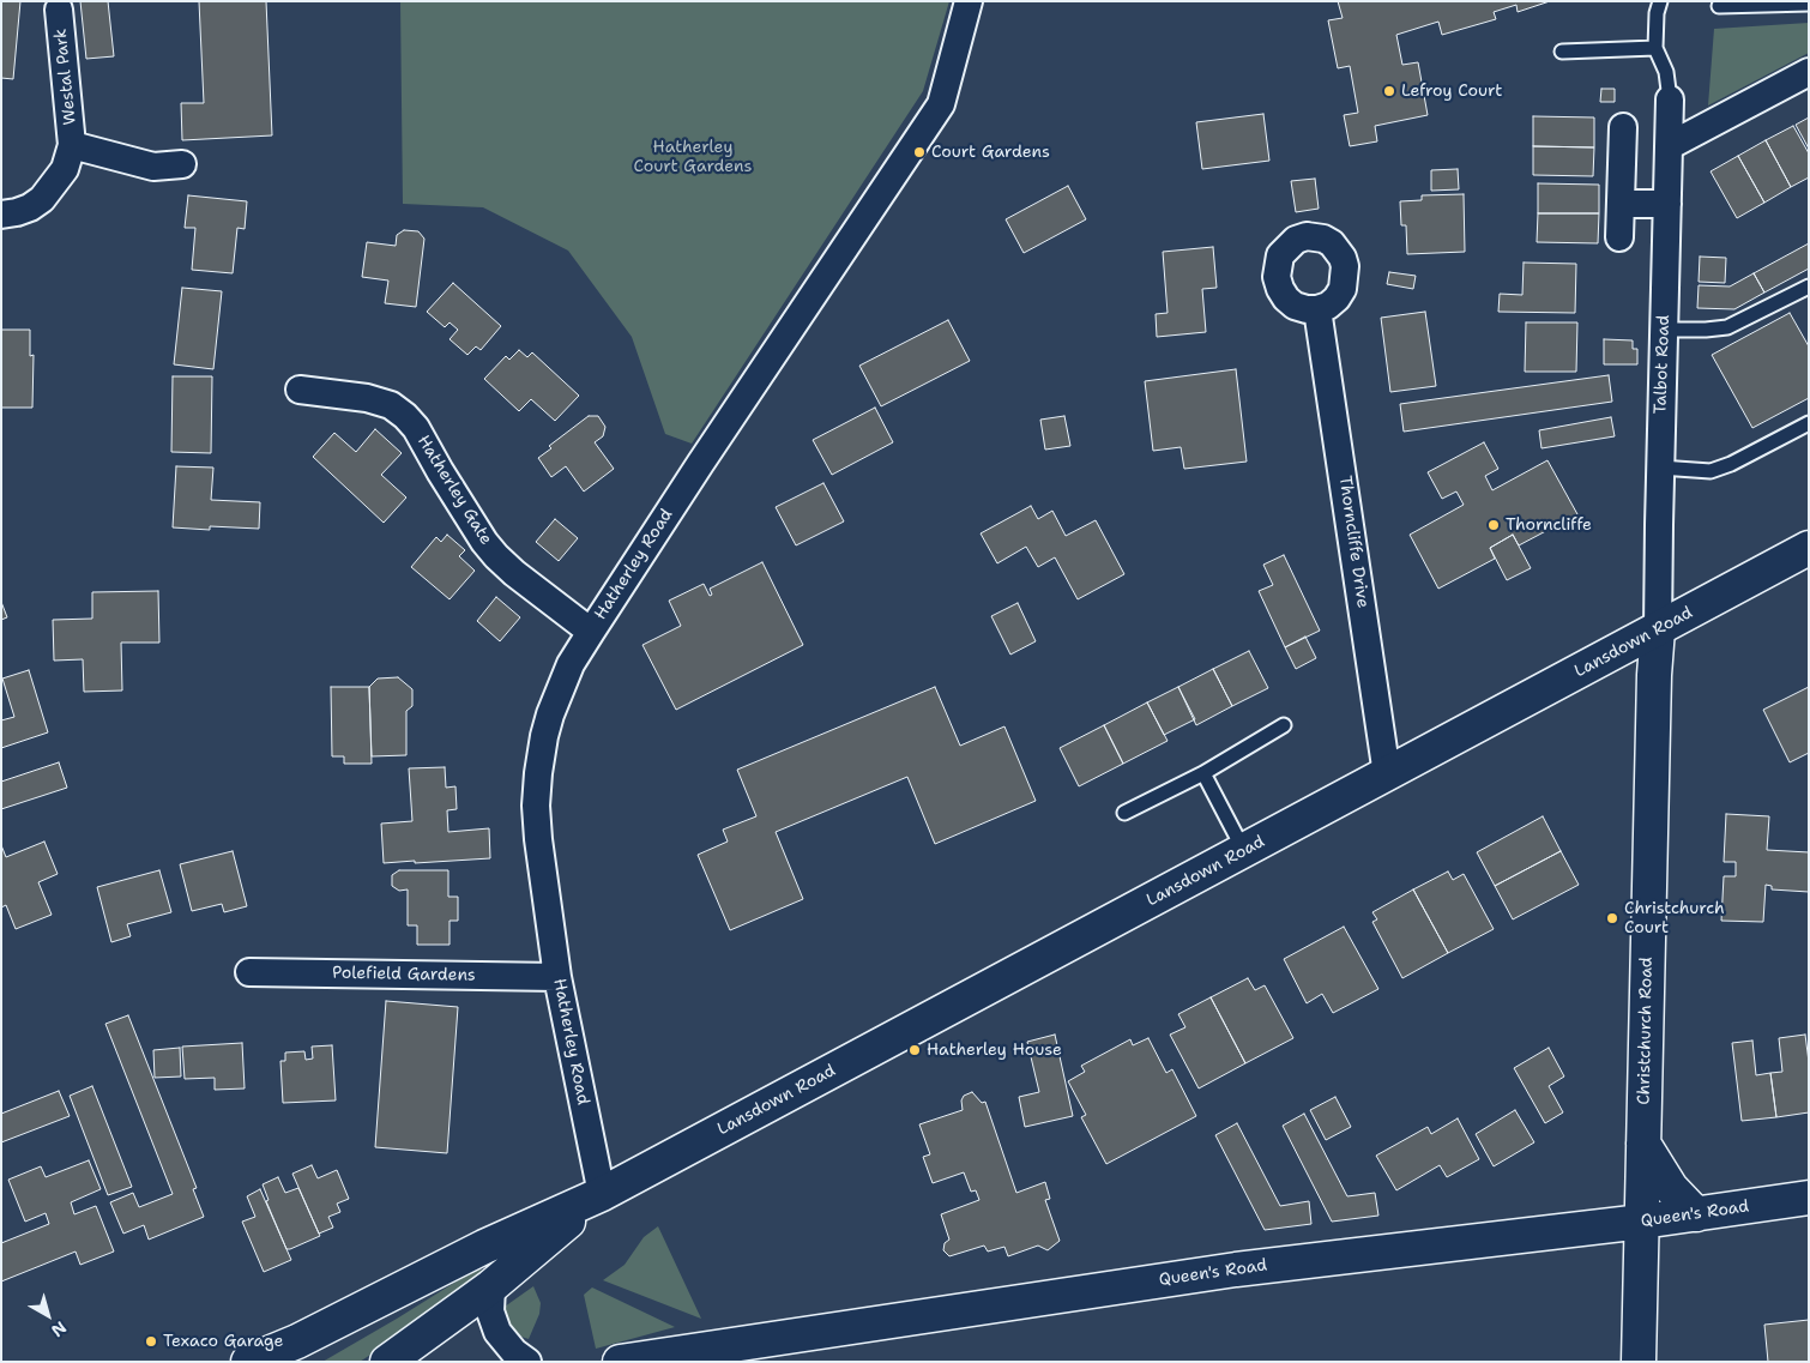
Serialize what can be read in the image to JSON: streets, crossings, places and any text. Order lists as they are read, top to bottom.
{
  "streets": {
    "main road": ["Lansdown Road", "Christchurch Road", "Queen's Road"],
    "street": [
      "Westal Park",
      "Talbot Road",
      "Hatherley Gate",
      "Thorncliffe Drive",
      "Hatherley Road",
      "Polefield Gardens"
    ]
  },
  "crossings": [
    ["Talbot Road", "Lansdown Road"],
    ["Talbot Road", "Christchurch Road"],
    ["Hatherley Gate", "Hatherley Road"],
    ["Thorncliffe Drive", "Lansdown Road"],
    ["Hatherley Road", "Lansdown Road"],
    ["Hatherley Road", "Polefield Gardens"],
    ["Lansdown Road", "Christchurch Road"],
    ["Christchurch Road", "Queen's Road"]
  ],
  "parks": ["Hatherley Court Gardens"],
  "places": [
    "Lefroy Court",
    "Court Gardens",
    "Thorncliffe",
    "Christchurch Court",
    "Hatherley House",
    "Texaco Garage"
  ],
  "north": "bottom right"
}
